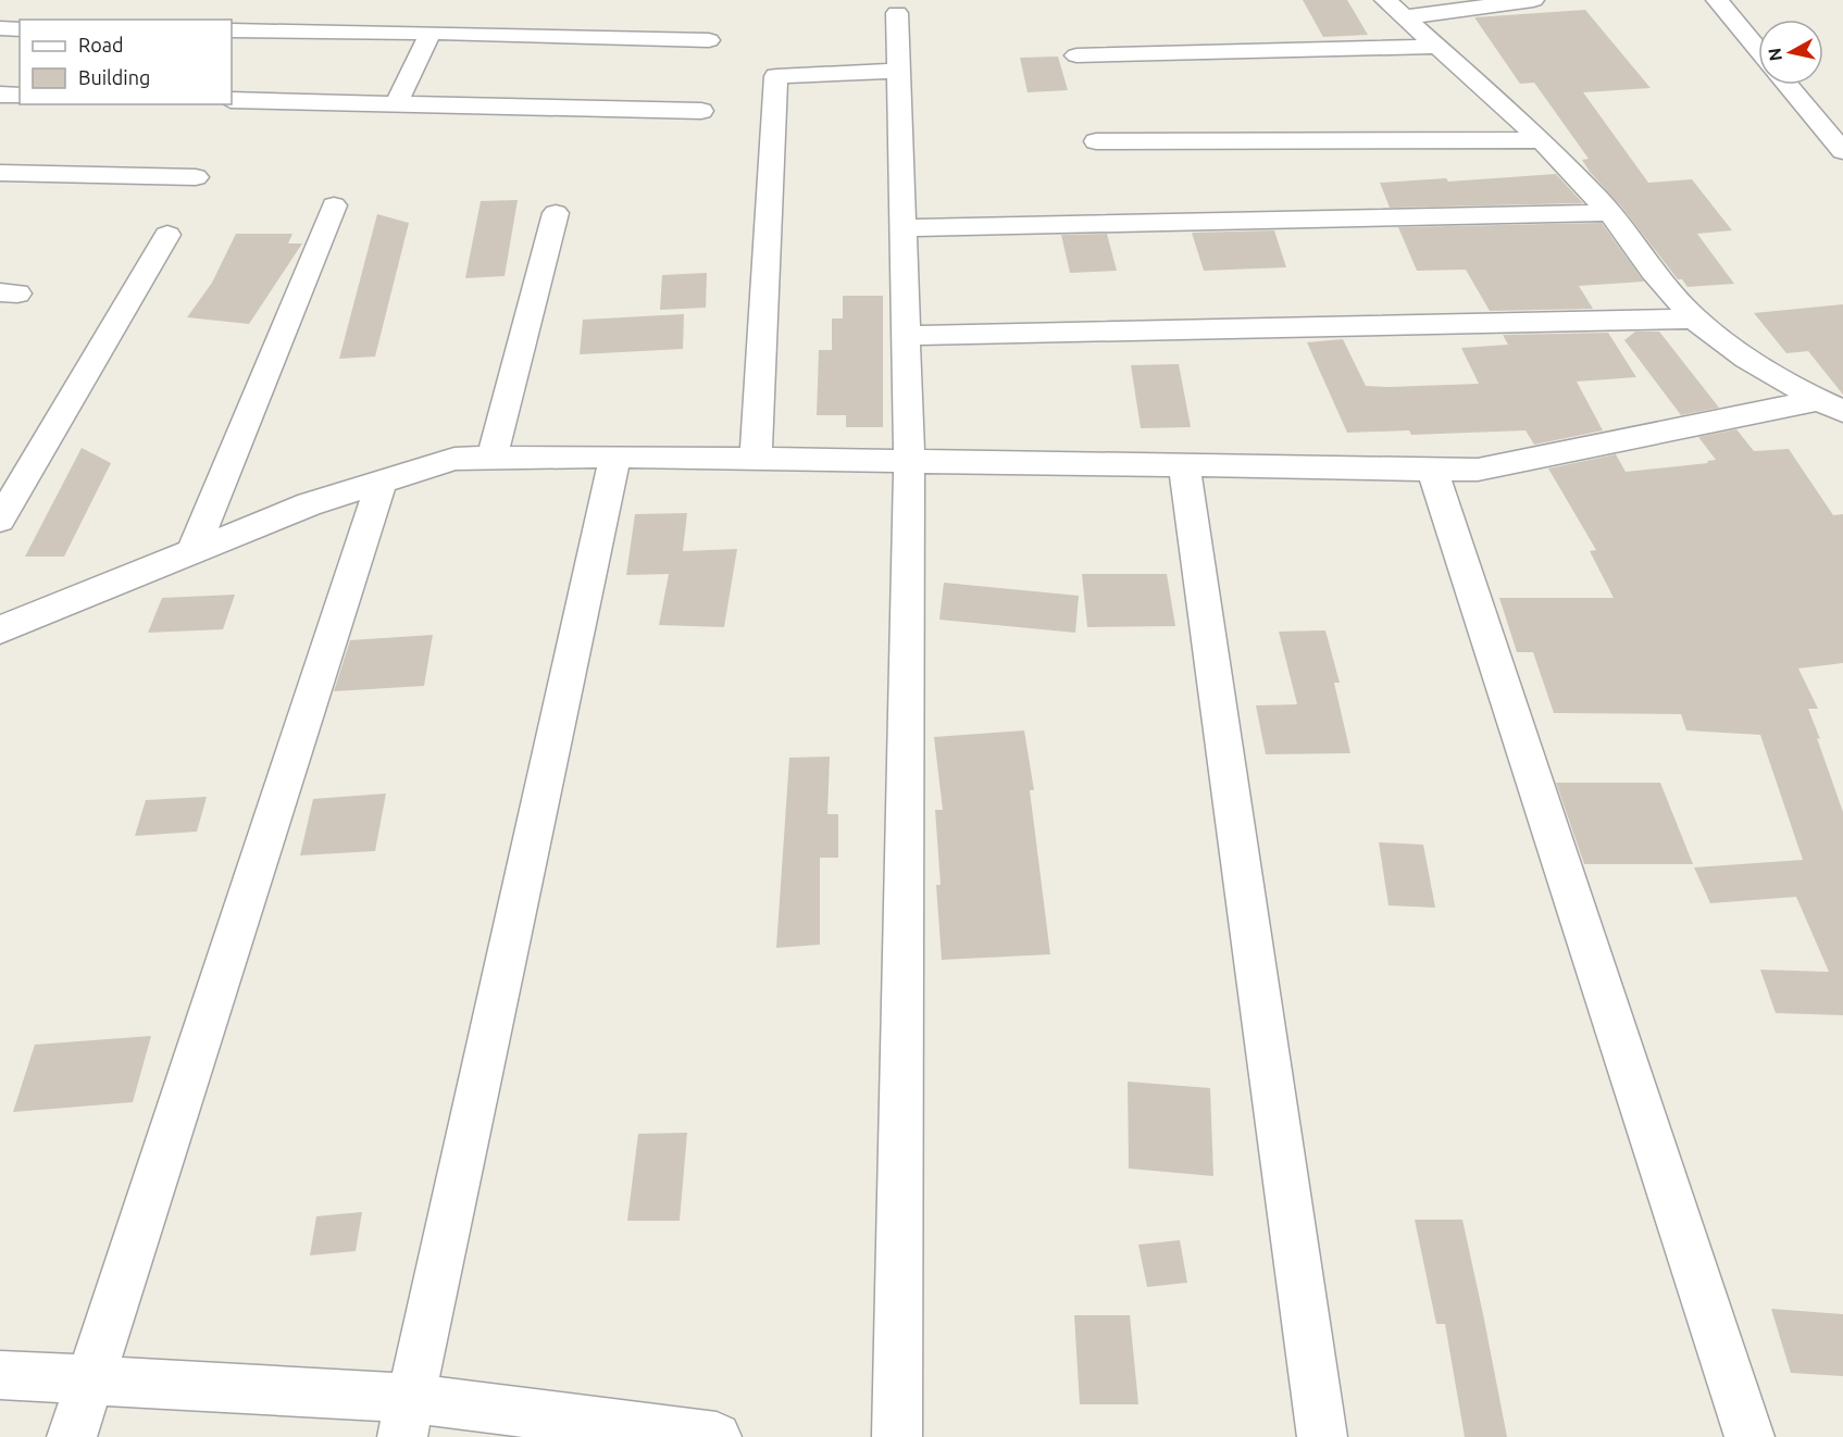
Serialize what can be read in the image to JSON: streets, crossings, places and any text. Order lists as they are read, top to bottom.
{
  "legend": ["Road", "Building"],
  "north": "left"
}
